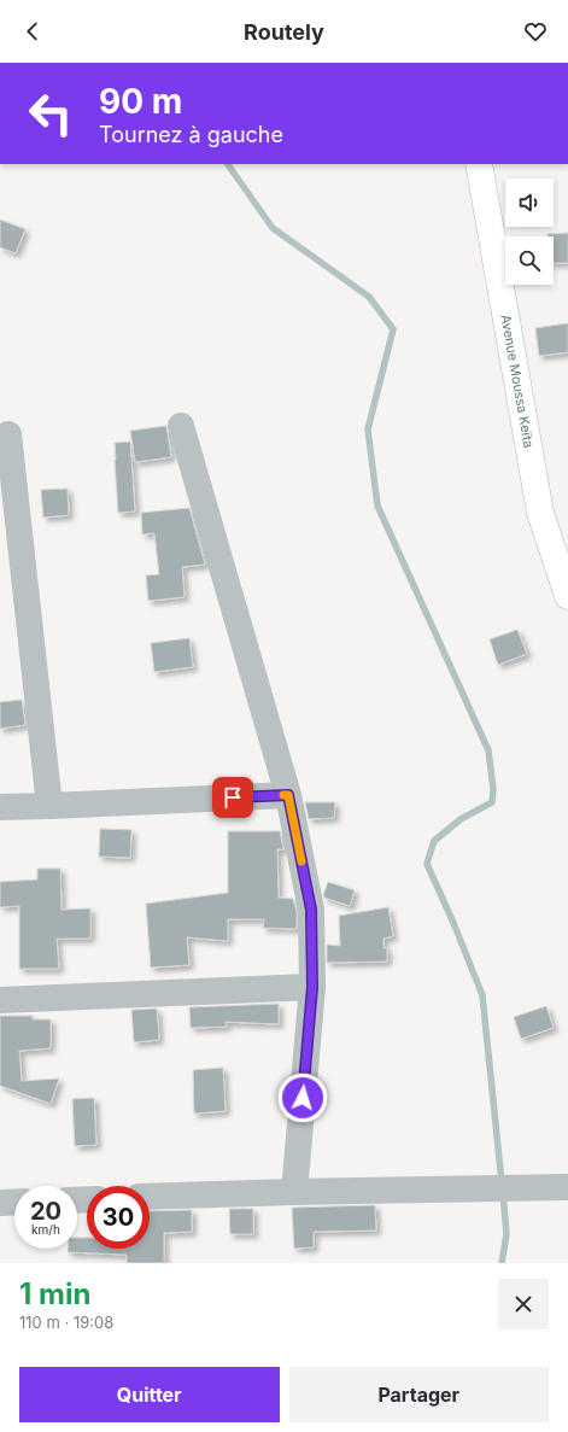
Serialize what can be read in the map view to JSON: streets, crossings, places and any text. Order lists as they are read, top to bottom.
{
  "streets": {
    "main road": ["Avenue Moussa Keïta"]
  },
  "page": {
    "header": "Routely",
    "turn": ["90 m", "Tournez à gauche"],
    "speed": "20 km/h",
    "limit": "30",
    "heading": ["1 min", "110 m · 19:08"],
    "buttons": ["Quitter", "Partager"]
  }
}
